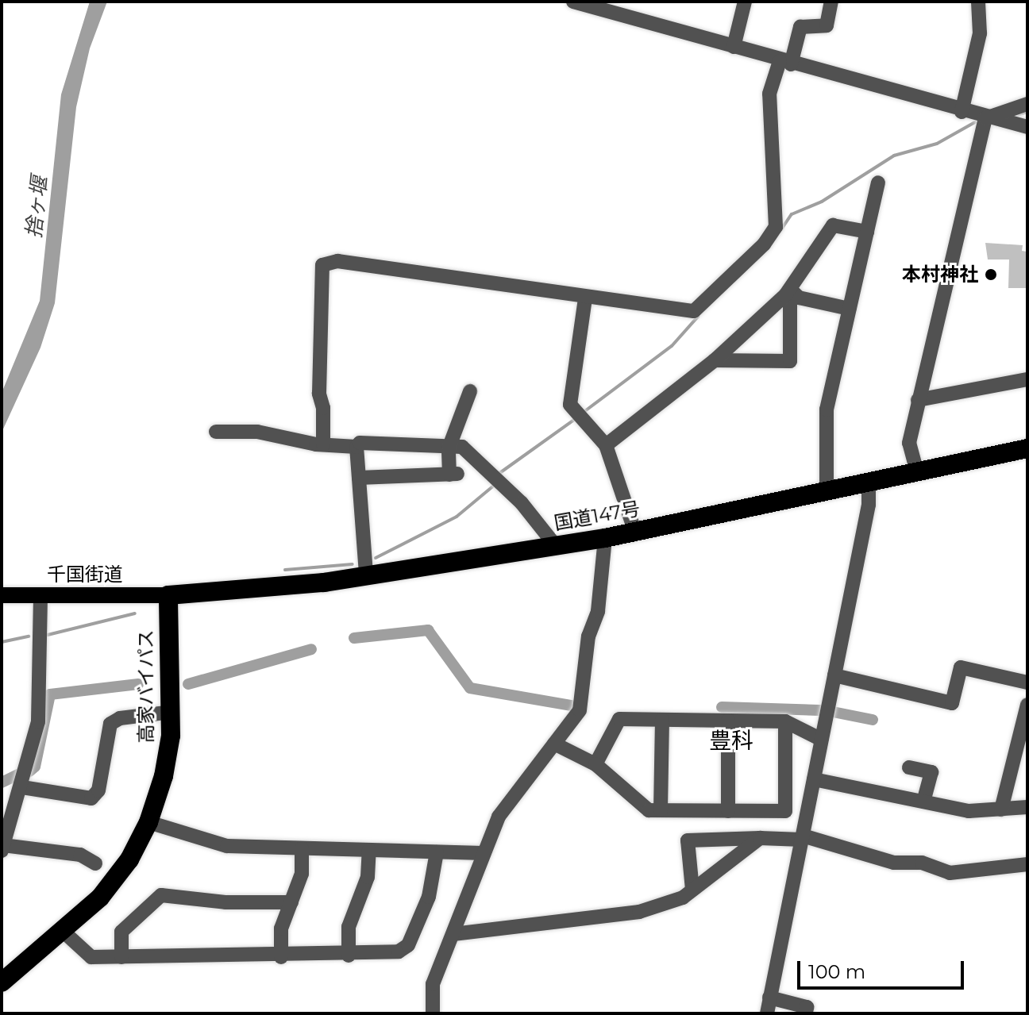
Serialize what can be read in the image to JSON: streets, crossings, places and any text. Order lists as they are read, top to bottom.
{
  "streets": {
    "highway": ["国道147号", "高家バイパス"],
    "main road": ["千国街道"]
  },
  "crossings": [
    ["国道147号", "千国街道"],
    ["国道147号", "高家バイパス"],
    ["千国街道", "高家バイパス"]
  ],
  "districts": ["豊科"],
  "water": ["捨ヶ堰"],
  "places": ["本村神社"],
  "scale_bar": "100 m"
}
